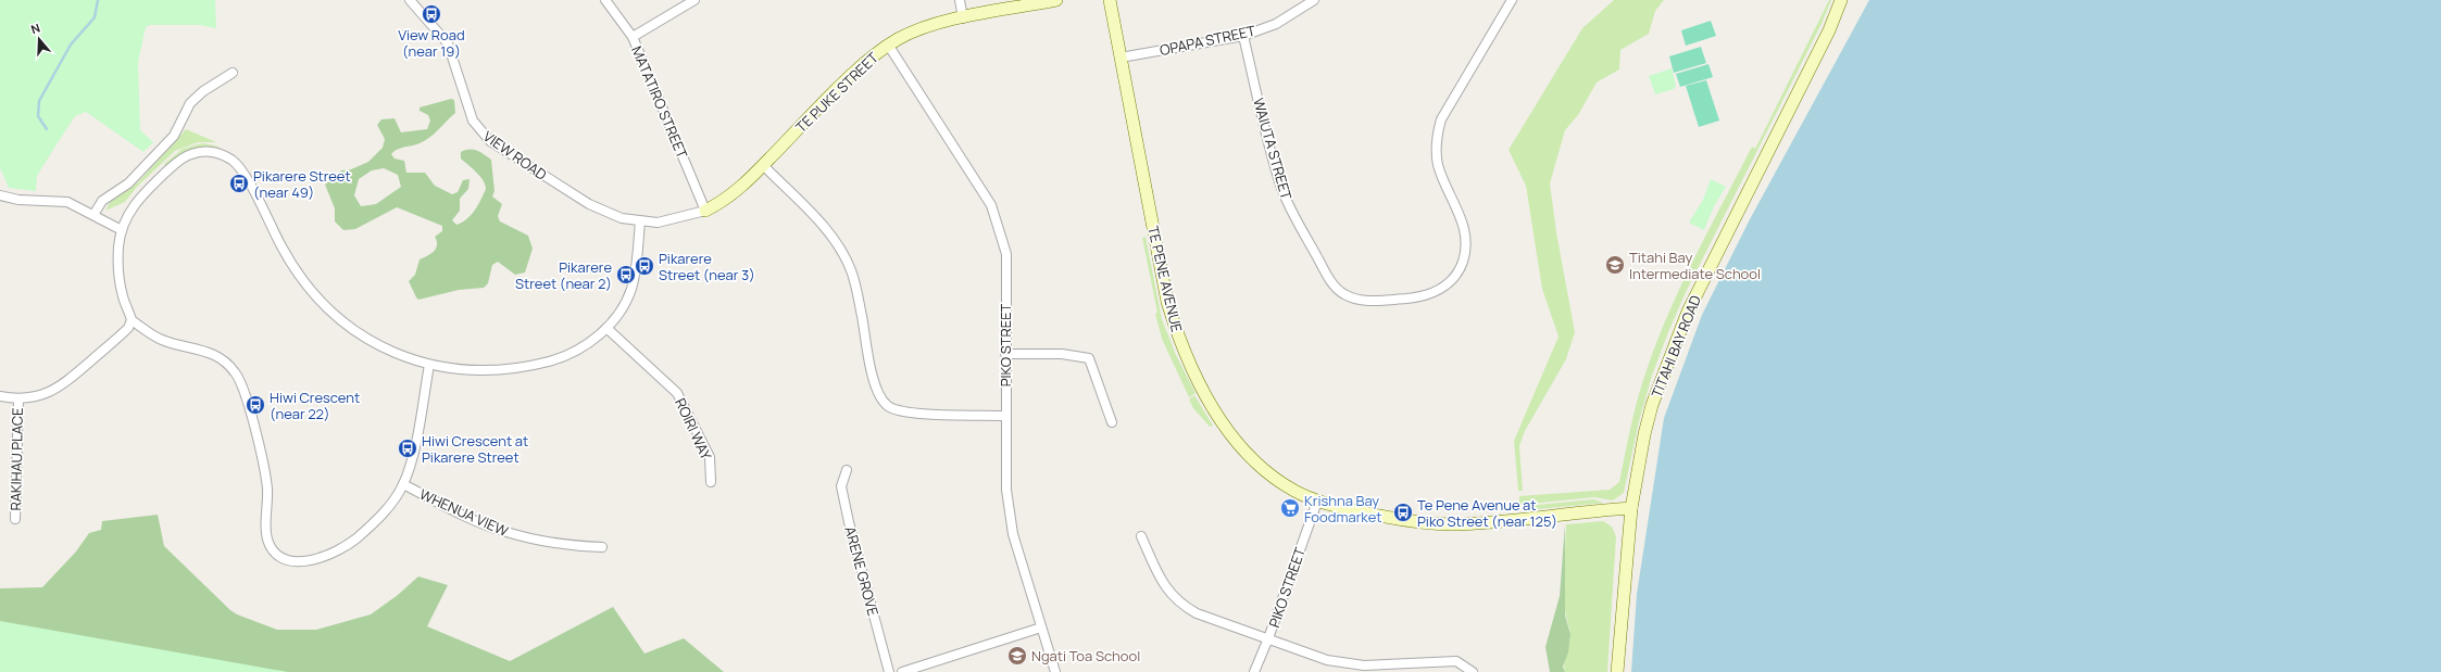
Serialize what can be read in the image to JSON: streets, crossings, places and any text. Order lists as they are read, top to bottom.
{
  "streets": {
    "street": [
      "OPAPA STREET",
      "TE PUKE STREET",
      "MATATIRO STREET",
      "WAIUTA STREET",
      "VIEW ROAD",
      "TE PENE AVENUE",
      "PIKO STREET",
      "TITAHI BAY ROAD",
      "ROIRI WAY",
      "RAKIHAU PLACE",
      "WHENUA VIEW",
      "ARENE GROVE"
    ]
  },
  "crossings": [
    ["OPAPA STREET", "WAIUTA STREET"],
    ["OPAPA STREET", "TE PENE AVENUE"],
    ["TE PUKE STREET", "MATATIRO STREET"],
    ["TE PUKE STREET", "VIEW ROAD"],
    ["TE PUKE STREET", "PIKO STREET"],
    ["TE PENE AVENUE", "PIKO STREET"],
    ["TE PENE AVENUE", "TITAHI BAY ROAD"]
  ],
  "places": {
    "bus stop": [
      "View Road (near 19)",
      "Pikarere Street (near 49)",
      "Pikarere Street (near 3)",
      "Pikarere Street (near 2)",
      "Hiwi Crescent (near 22)",
      "Hiwi Crescent at Pikarere Street",
      "Te Pene Avenue at Piko Street (near 125)"
    ],
    "school or university": ["Titahi Bay Intermediate School", "Ngati Toa School"],
    "supermarket": ["Krishna Bay Foodmarket"]
  },
  "north": "top"
}
